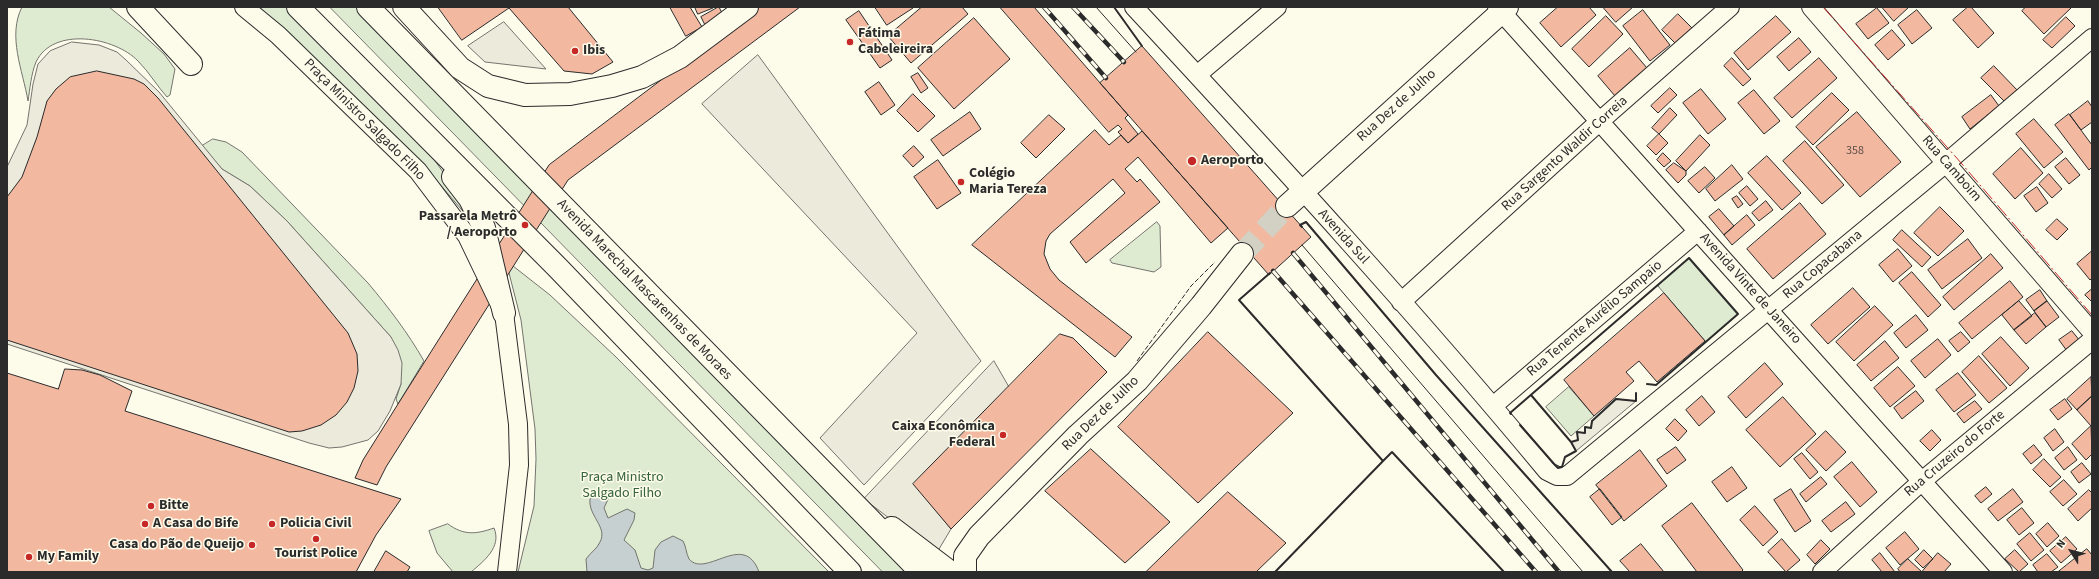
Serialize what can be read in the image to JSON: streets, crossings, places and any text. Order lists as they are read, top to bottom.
{
  "streets": {
    "main road": ["Rua Dez de Julho", "Avenida Marechal Mascarenhas de Moraes"],
    "street": [
      "Praça Ministro Salgado Filho",
      "Rua Sargento Waldir Correia",
      "Rua Camboim",
      "Avenida Sul",
      "Rua Copacabana",
      "Avenida Vinte de Janeiro",
      "Rua Tenente Aurélio Sampaio",
      "Rua Cruzeiro do Forte"
    ]
  },
  "crossings": [
    ["Rua Dez de Julho", "Avenida Sul"],
    ["Rua Dez de Julho", "Avenida Vinte de Janeiro"],
    ["Rua Sargento Waldir Correia", "Avenida Sul"],
    ["Rua Sargento Waldir Correia", "Avenida Vinte de Janeiro"],
    ["Rua Camboim", "Rua Copacabana"],
    ["Avenida Sul", "Rua Copacabana"],
    ["Avenida Sul", "Rua Tenente Aurélio Sampaio"],
    ["Rua Copacabana", "Avenida Vinte de Janeiro"],
    ["Avenida Vinte de Janeiro", "Rua Tenente Aurélio Sampaio"],
    ["Avenida Vinte de Janeiro", "Rua Cruzeiro do Forte"]
  ],
  "parks": ["Praça Ministro Salgado Filho"],
  "places": [
    "Fátima Cabeleireira",
    "Ibis",
    "Aeroporto",
    "Colégio Maria Tereza",
    "Passarela Metrô / Aeroporto",
    "Caixa Econômica Federal",
    "Bitte",
    "A Casa do Bife",
    "Policia Civil",
    "Tourist Police",
    "Casa do Pão de Queijo",
    "My Family"
  ],
  "house_numbers": ["358"],
  "north": "top left"
}
